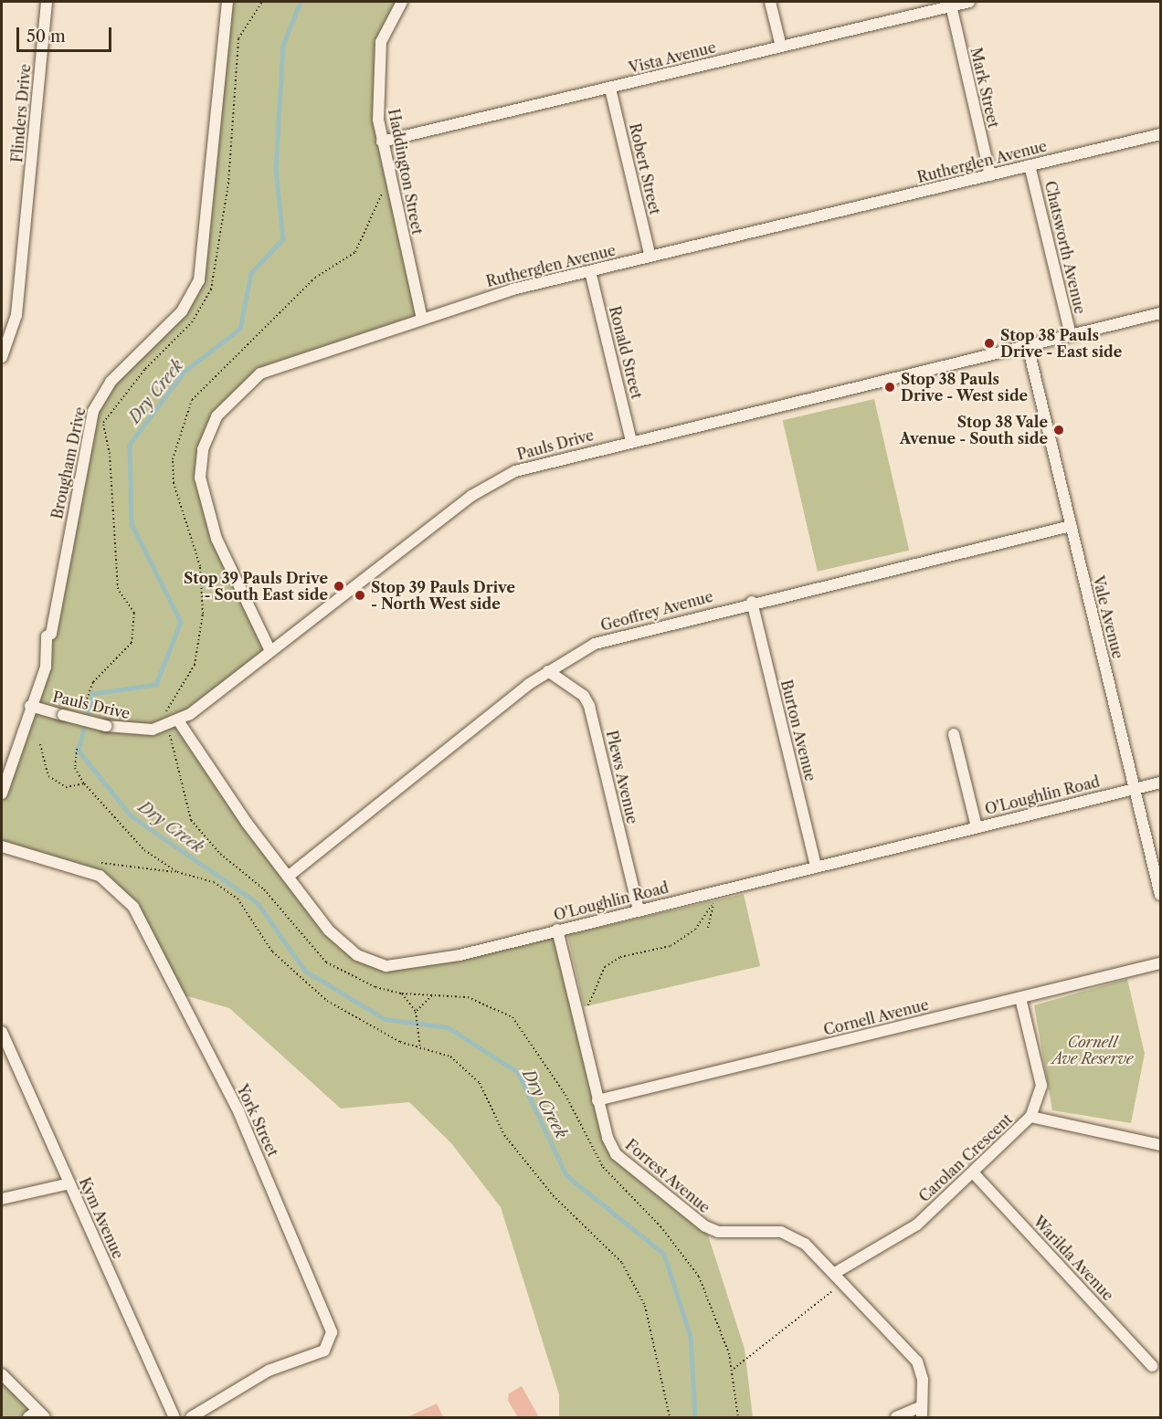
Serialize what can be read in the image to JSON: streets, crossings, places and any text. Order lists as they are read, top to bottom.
{
  "streets": {
    "street": [
      "Vista Avenue",
      "Mark Street",
      "Flinders Drive",
      "Rutherglen Avenue",
      "Robert Street",
      "Haddington Street",
      "Chatsworth Avenue",
      "Ronald Street",
      "Pauls Drive",
      "Brougham Drive",
      "Geoffrey Avenue",
      "Vale Avenue",
      "Burton Avenue",
      "Plews Avenue",
      "O'Loughlin Road",
      "Cornell Avenue",
      "York Street",
      "Carolan Crescent",
      "Forrest Avenue",
      "Kym Avenue",
      "Warilda Avenue"
    ]
  },
  "crossings": [
    ["Vista Avenue", "Mark Street"],
    ["Vista Avenue", "Robert Street"],
    ["Vista Avenue", "Haddington Street"],
    ["Mark Street", "Rutherglen Avenue"],
    ["Rutherglen Avenue", "Robert Street"],
    ["Rutherglen Avenue", "Haddington Street"],
    ["Rutherglen Avenue", "Chatsworth Avenue"],
    ["Rutherglen Avenue", "Ronald Street"],
    ["Rutherglen Avenue", "Pauls Drive"],
    ["Chatsworth Avenue", "Pauls Drive"],
    ["Ronald Street", "Pauls Drive"],
    ["Pauls Drive", "Brougham Drive"],
    ["Pauls Drive", "Vale Avenue"],
    ["Pauls Drive", "O'Loughlin Road"],
    ["Geoffrey Avenue", "Vale Avenue"],
    ["Geoffrey Avenue", "Burton Avenue"],
    ["Geoffrey Avenue", "Plews Avenue"],
    ["Geoffrey Avenue", "O'Loughlin Road"],
    ["Vale Avenue", "O'Loughlin Road"],
    ["Burton Avenue", "O'Loughlin Road"],
    ["Plews Avenue", "O'Loughlin Road"],
    ["O'Loughlin Road", "Forrest Avenue"],
    ["Cornell Avenue", "Forrest Avenue"],
    ["Carolan Crescent", "Forrest Avenue"],
    ["Carolan Crescent", "Warilda Avenue"]
  ],
  "water": ["Dry Creek"],
  "parks": ["Cornell Ave Reserve"],
  "places": [
    "Stop 38 Pauls Drive - East side",
    "Stop 38 Pauls Drive - West side",
    "Stop 38 Vale Avenue - South side",
    "Stop 39 Pauls Drive - South East side",
    "Stop 39 Pauls Drive - North West side"
  ],
  "scale_bar": "50 m"
}
